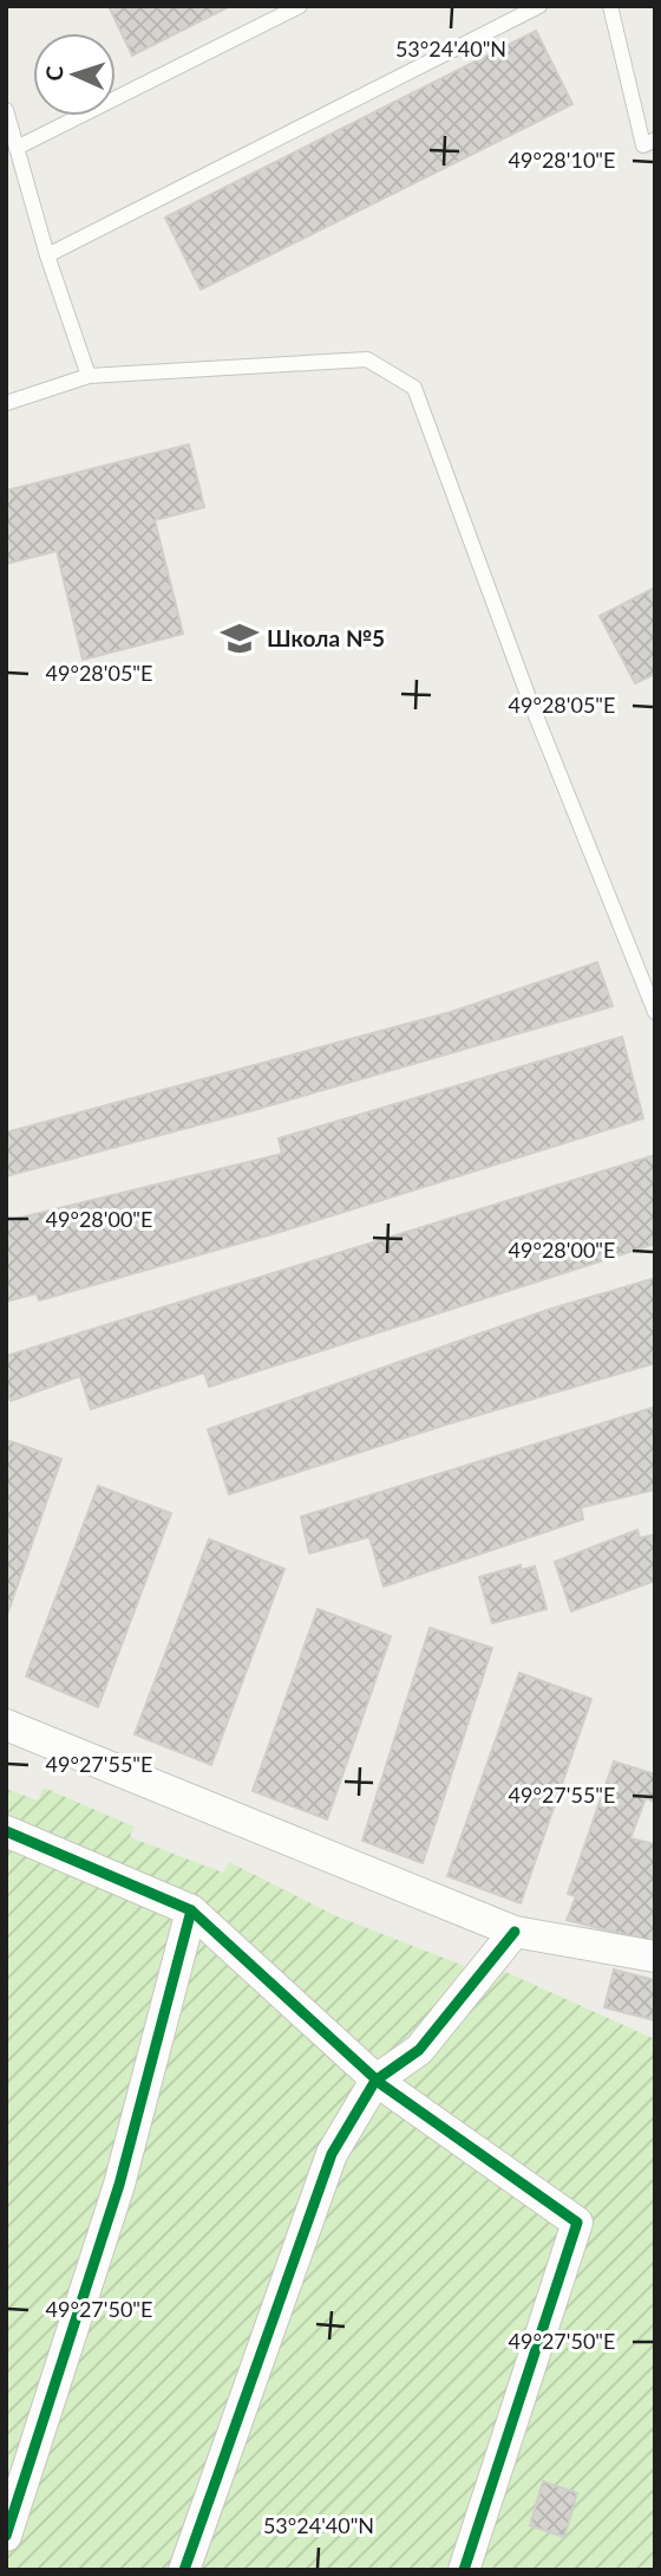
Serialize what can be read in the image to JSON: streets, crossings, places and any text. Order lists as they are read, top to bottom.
{
  "places": {
    "school or university": ["Школа №5"]
  },
  "north": "left",
  "coordinates": [
    "53°24'40\"N",
    "49°28'10\"E",
    "49°28'05\"E",
    "49°28'00\"E",
    "49°27'55\"E",
    "49°27'50\"E"
  ]
}
